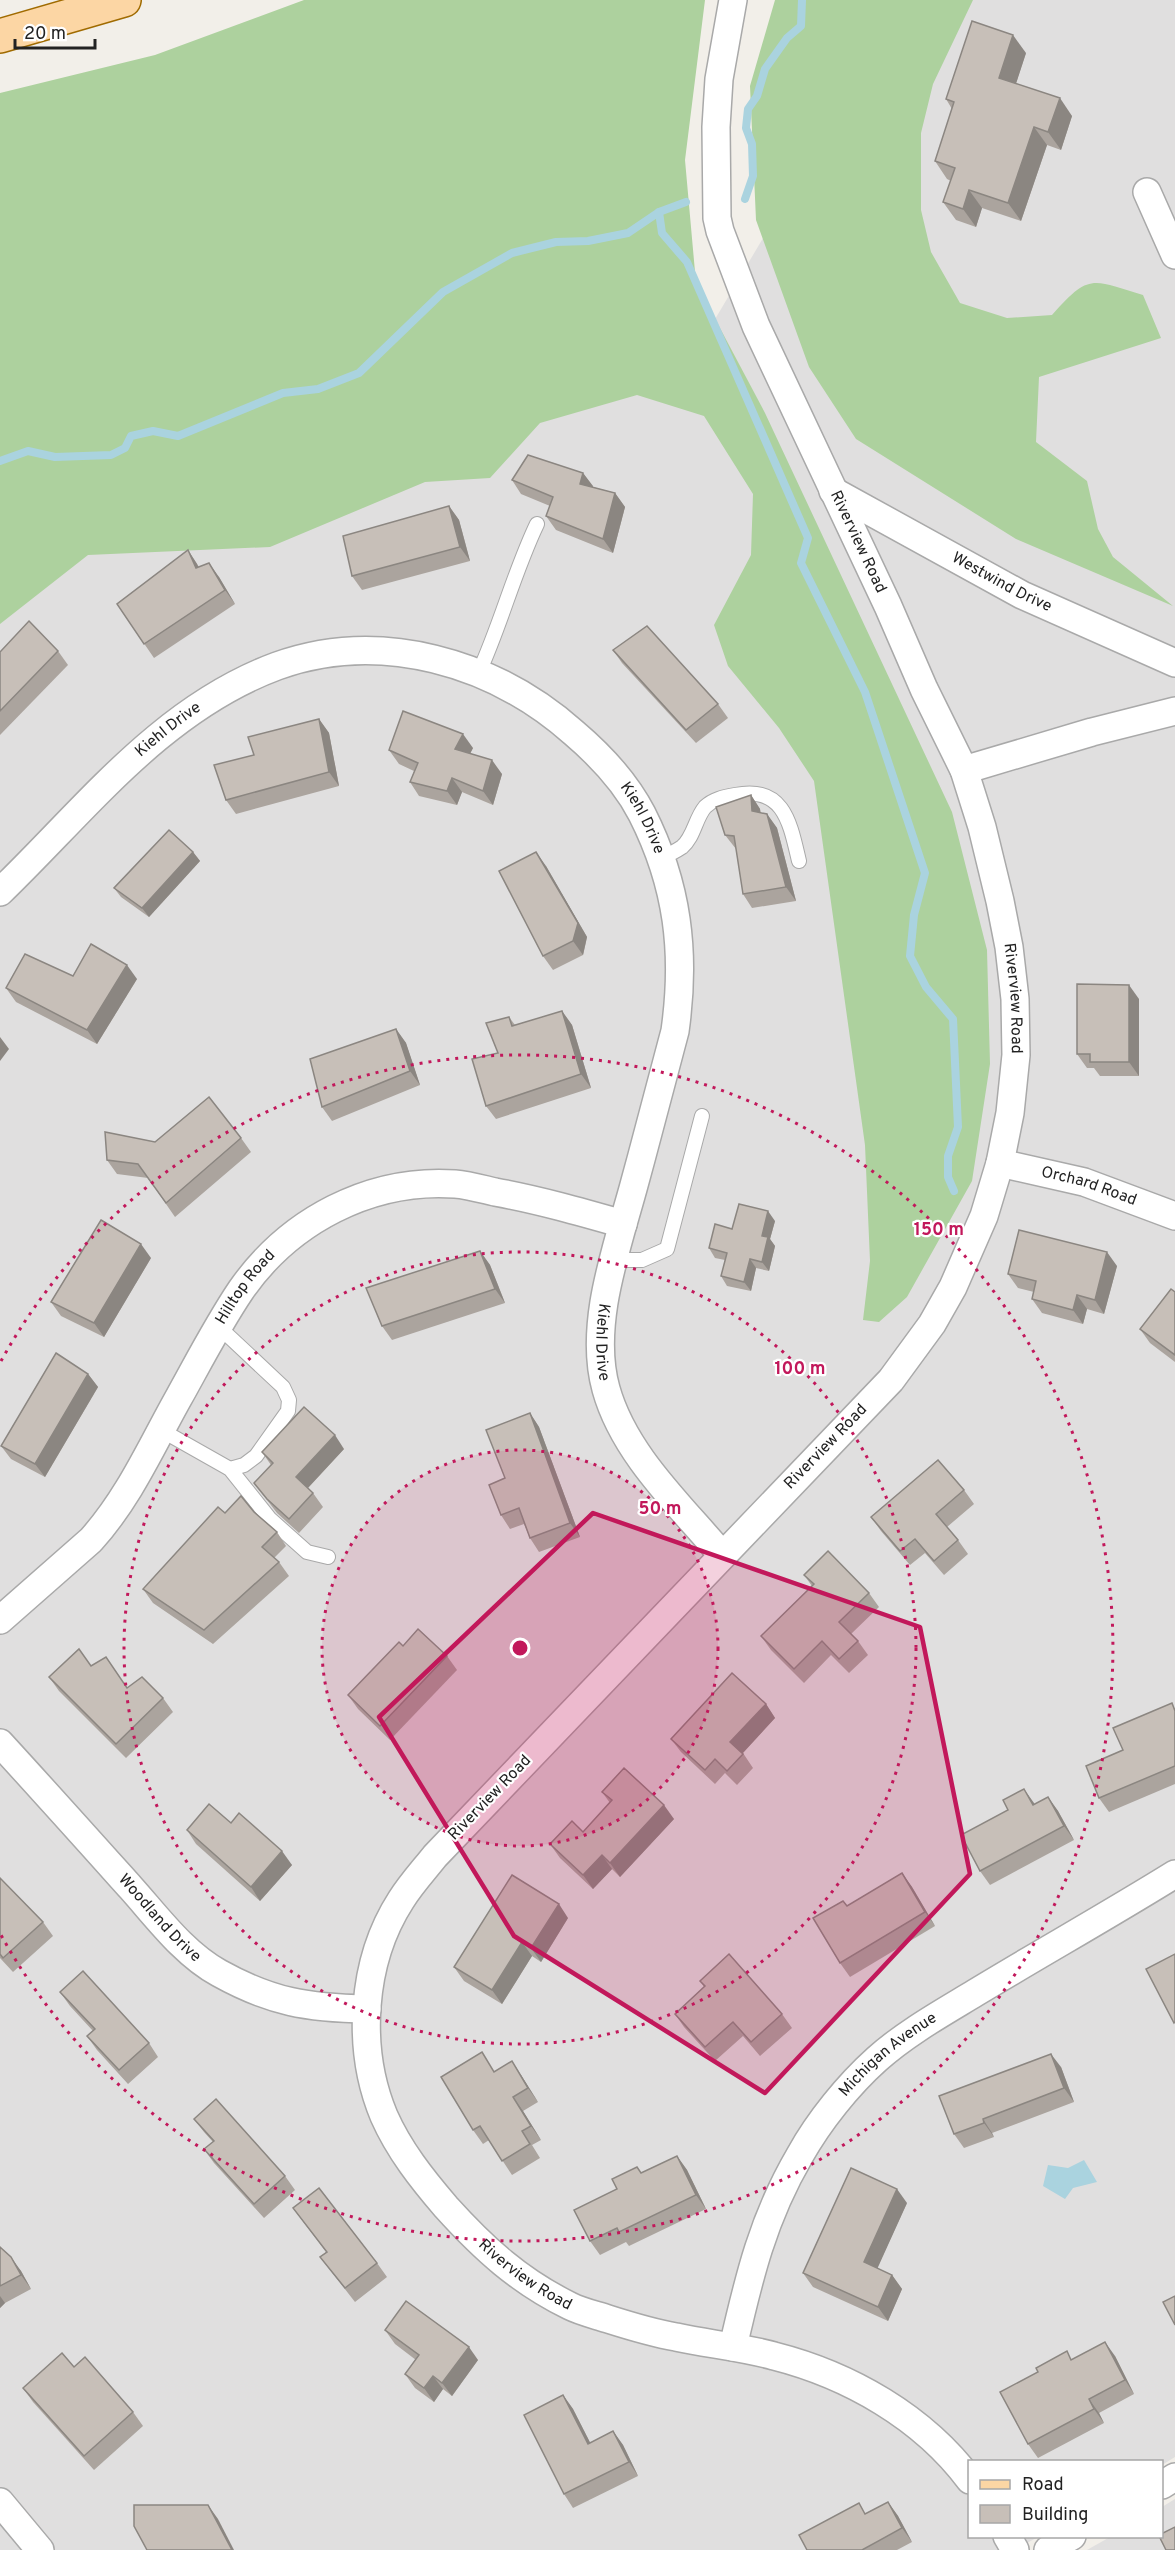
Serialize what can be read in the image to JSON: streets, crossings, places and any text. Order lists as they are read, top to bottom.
{
  "streets": {
    "street": [
      "Riverview Road",
      "Westwind Drive",
      "Kiehl Drive",
      "Orchard Road",
      "Hilltop Road",
      "Woodland Drive",
      "Michigan Avenue"
    ]
  },
  "crossings": [
    ["Riverview Road", "Westwind Drive"],
    ["Riverview Road", "Kiehl Drive"],
    ["Riverview Road", "Orchard Road"],
    ["Riverview Road", "Woodland Drive"],
    ["Riverview Road", "Michigan Avenue"],
    ["Kiehl Drive", "Hilltop Road"]
  ],
  "legend": ["Road", "Building"],
  "scale_bar": "20 m",
  "rings": ["150 m", "100 m", "50 m"]
}
